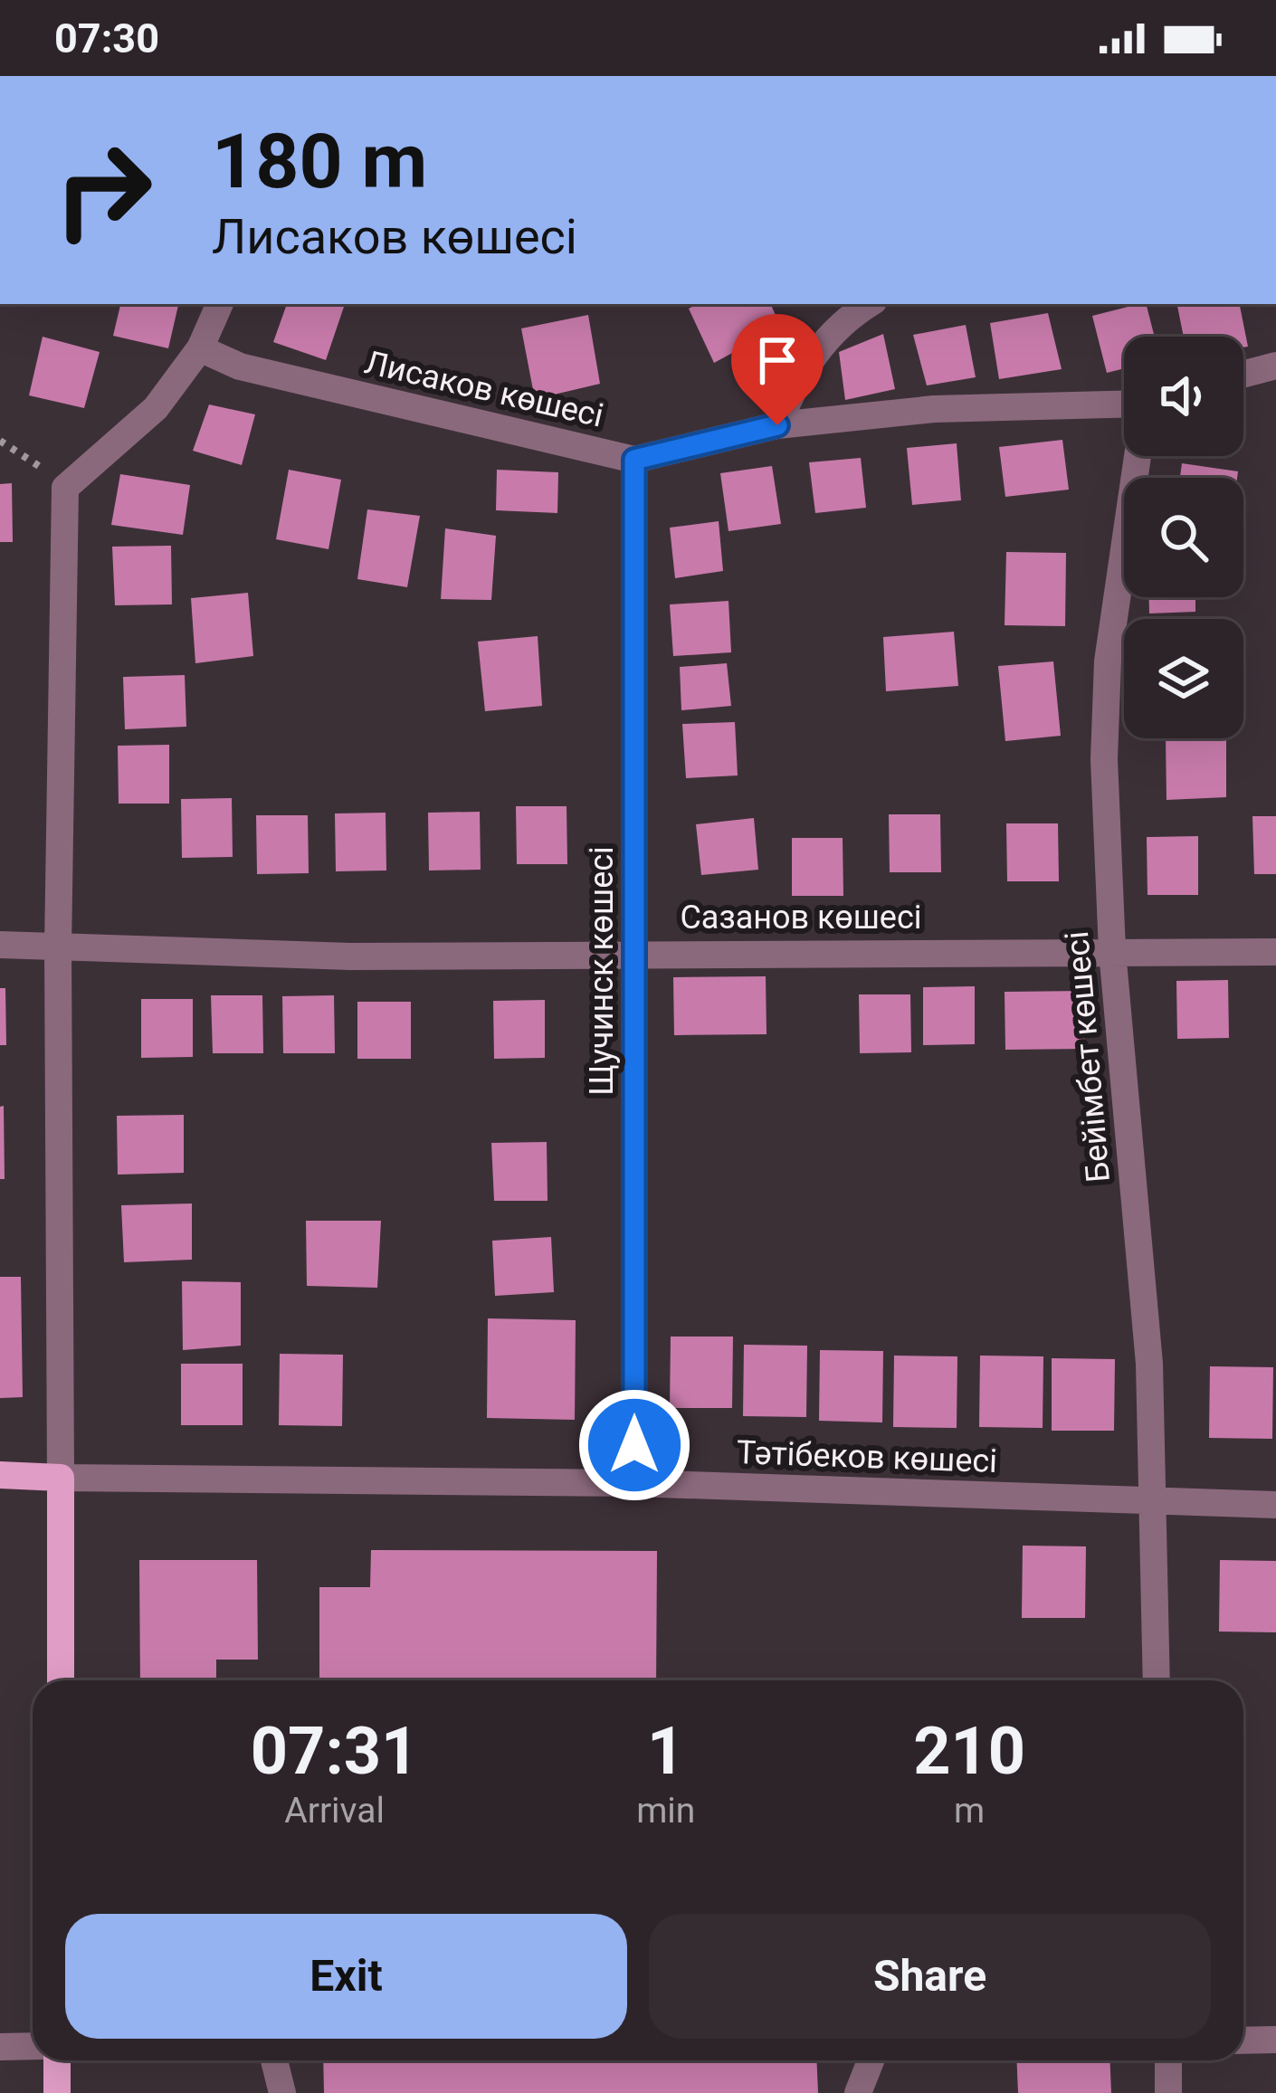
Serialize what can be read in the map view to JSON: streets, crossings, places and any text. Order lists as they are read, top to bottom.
{
  "streets": {
    "main road": ["Тәтібеков көшесі"],
    "street": [
      "Лисаков көшесі",
      "Сазанов көшесі",
      "Щучинск көшесі",
      "Бейімбет көшесі"
    ]
  },
  "crossings": [
    ["Лисаков көшесі", "Щучинск көшесі"],
    ["Сазанов көшесі", "Щучинск көшесі"],
    ["Сазанов көшесі", "Бейімбет көшесі"],
    ["Щучинск көшесі", "Тәтібеков көшесі"],
    ["Бейімбет көшесі", "Тәтібеков көшесі"]
  ],
  "page": {
    "status": "07:30",
    "turn": ["180 m", "Лисаков көшесі"],
    "eta": [
      "07:31",
      "Arrival",
      "1",
      "min",
      "210",
      "m"
    ],
    "buttons": ["Exit", "Share"]
  }
}
